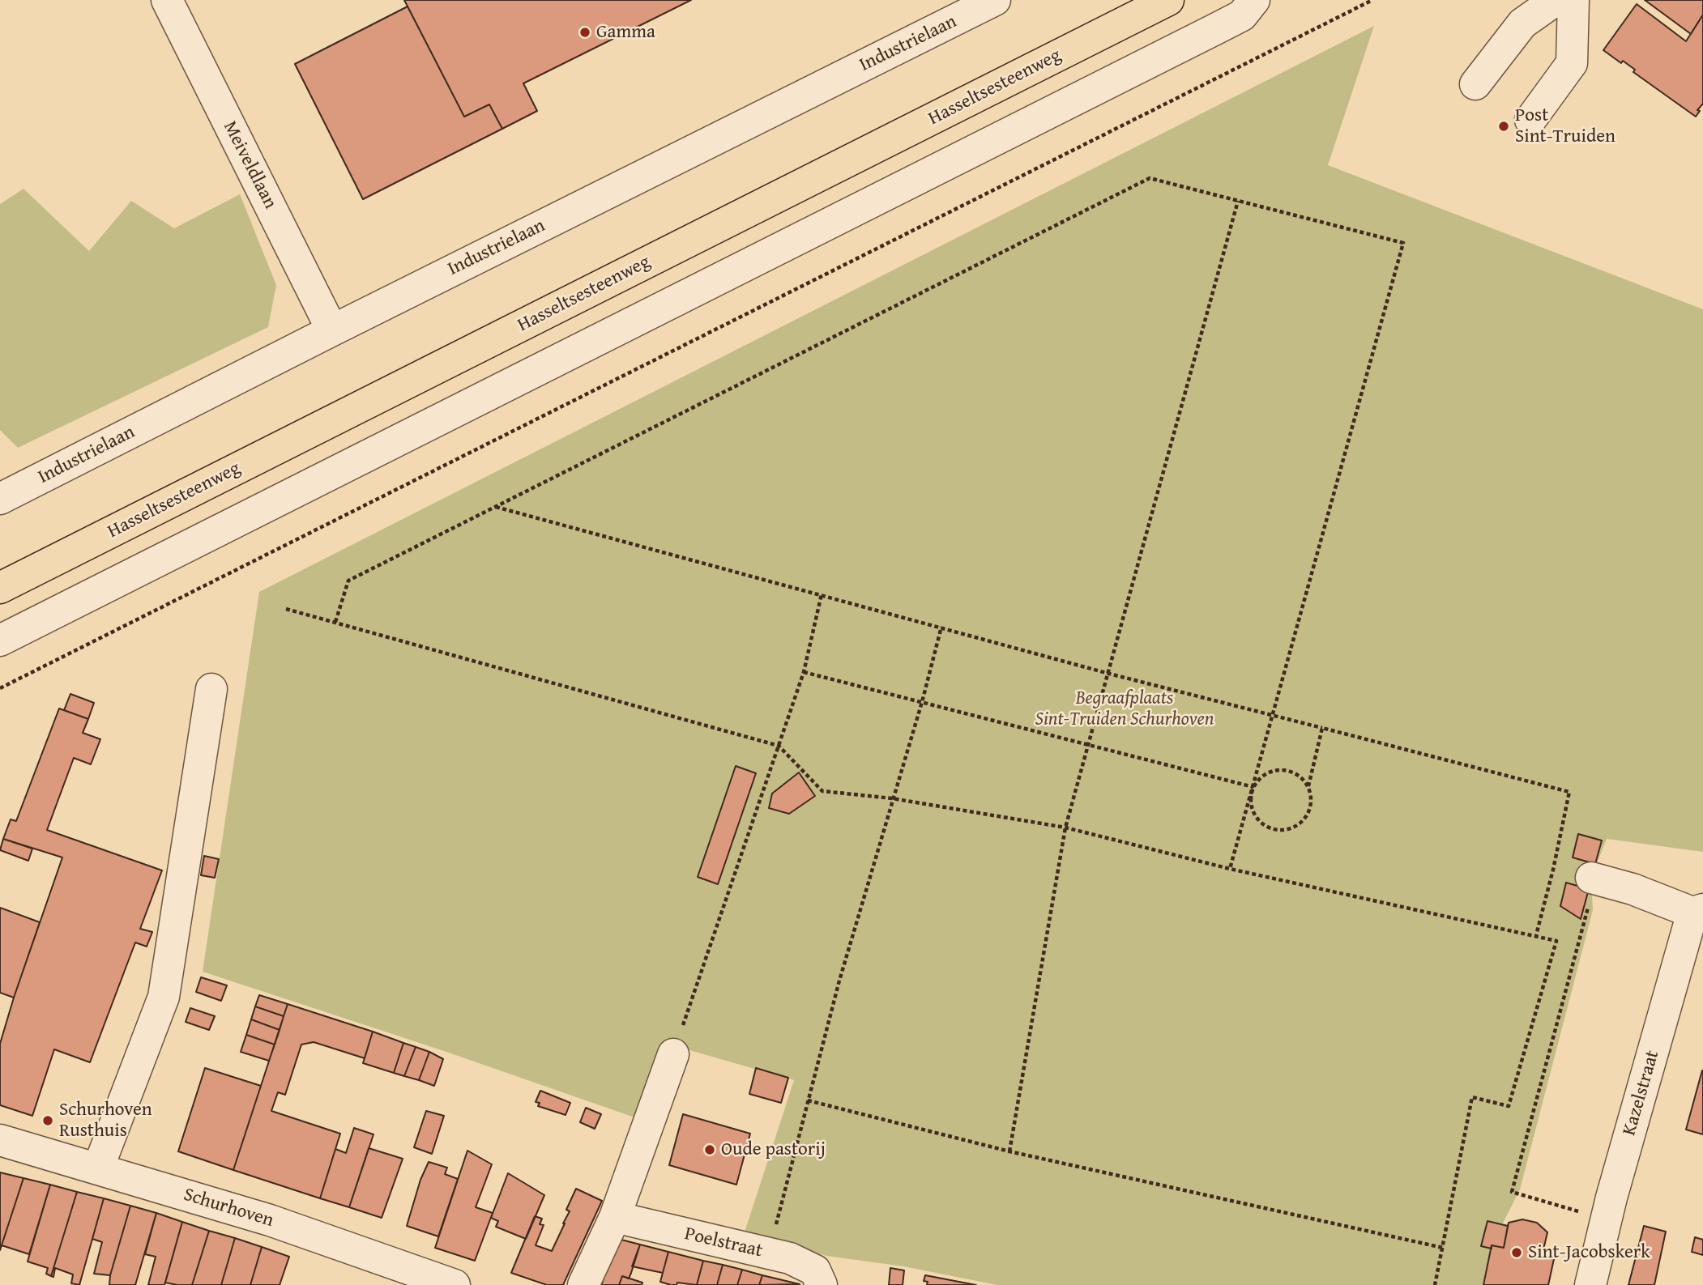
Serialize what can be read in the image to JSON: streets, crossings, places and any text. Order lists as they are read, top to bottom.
{
  "streets": {
    "main road": ["Hasseltsesteenweg"],
    "street": [
      "Industrielaan",
      "Meiveldlaan",
      "Kazelstraat",
      "Schurhoven",
      "Poelstraat"
    ]
  },
  "crossings": [
    ["Industrielaan", "Meiveldlaan"]
  ],
  "parks": ["Begraafplaats Sint-Truiden Schurhoven"],
  "places": [
    "Gamma",
    "Post Sint-Truiden",
    "Schurhoven Rusthuis",
    "Oude pastorij",
    "Sint-Jacobskerk"
  ]
}
